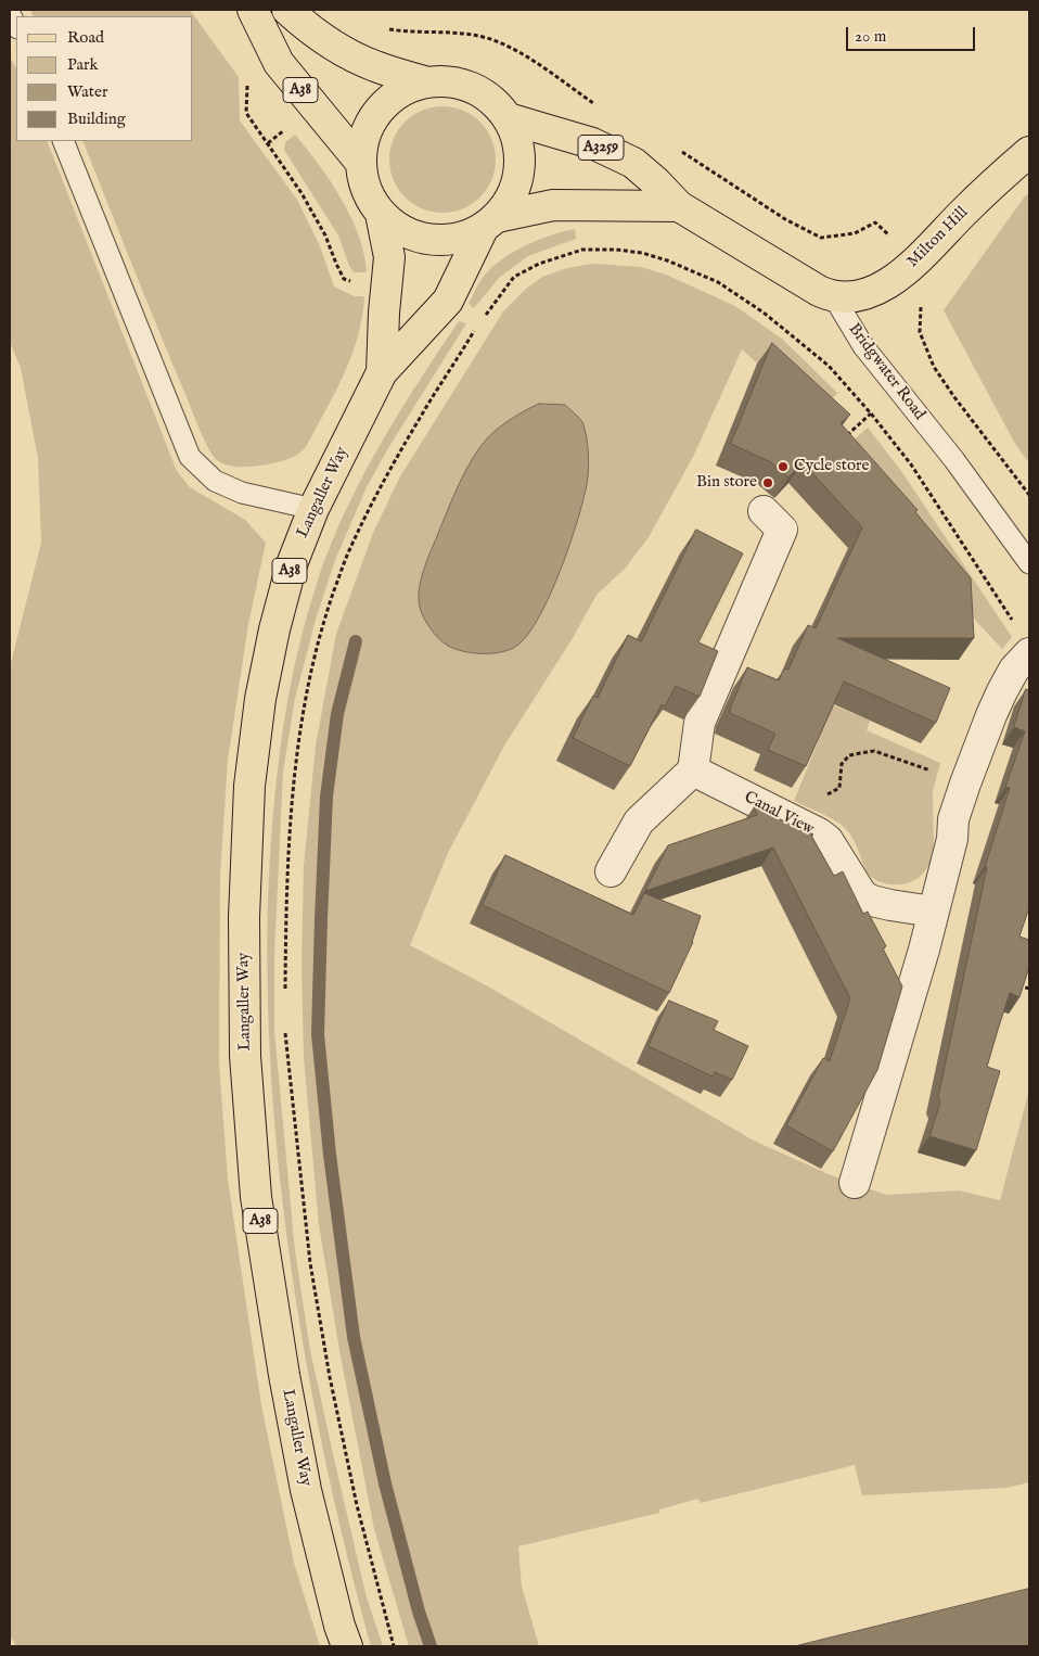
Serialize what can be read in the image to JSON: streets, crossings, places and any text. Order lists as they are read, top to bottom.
{
  "streets": {
    "main road": [
      "A38",
      "A3259",
      "Milton Hill",
      "Langaller Way"
    ],
    "street": ["Canal View"],
    "lane": ["Bridgwater Road"]
  },
  "crossings": [
    ["A38", "A3259"],
    ["A38", "Langaller Way"],
    ["A3259", "Milton Hill"],
    ["A3259", "Bridgwater Road"],
    ["A3259", "Langaller Way"],
    ["Milton Hill", "Bridgwater Road"]
  ],
  "places": ["Cycle store", "Bin store"],
  "legend": [
    "Road",
    "Park",
    "Water",
    "Building"
  ],
  "scale_bar": "20 m"
}
